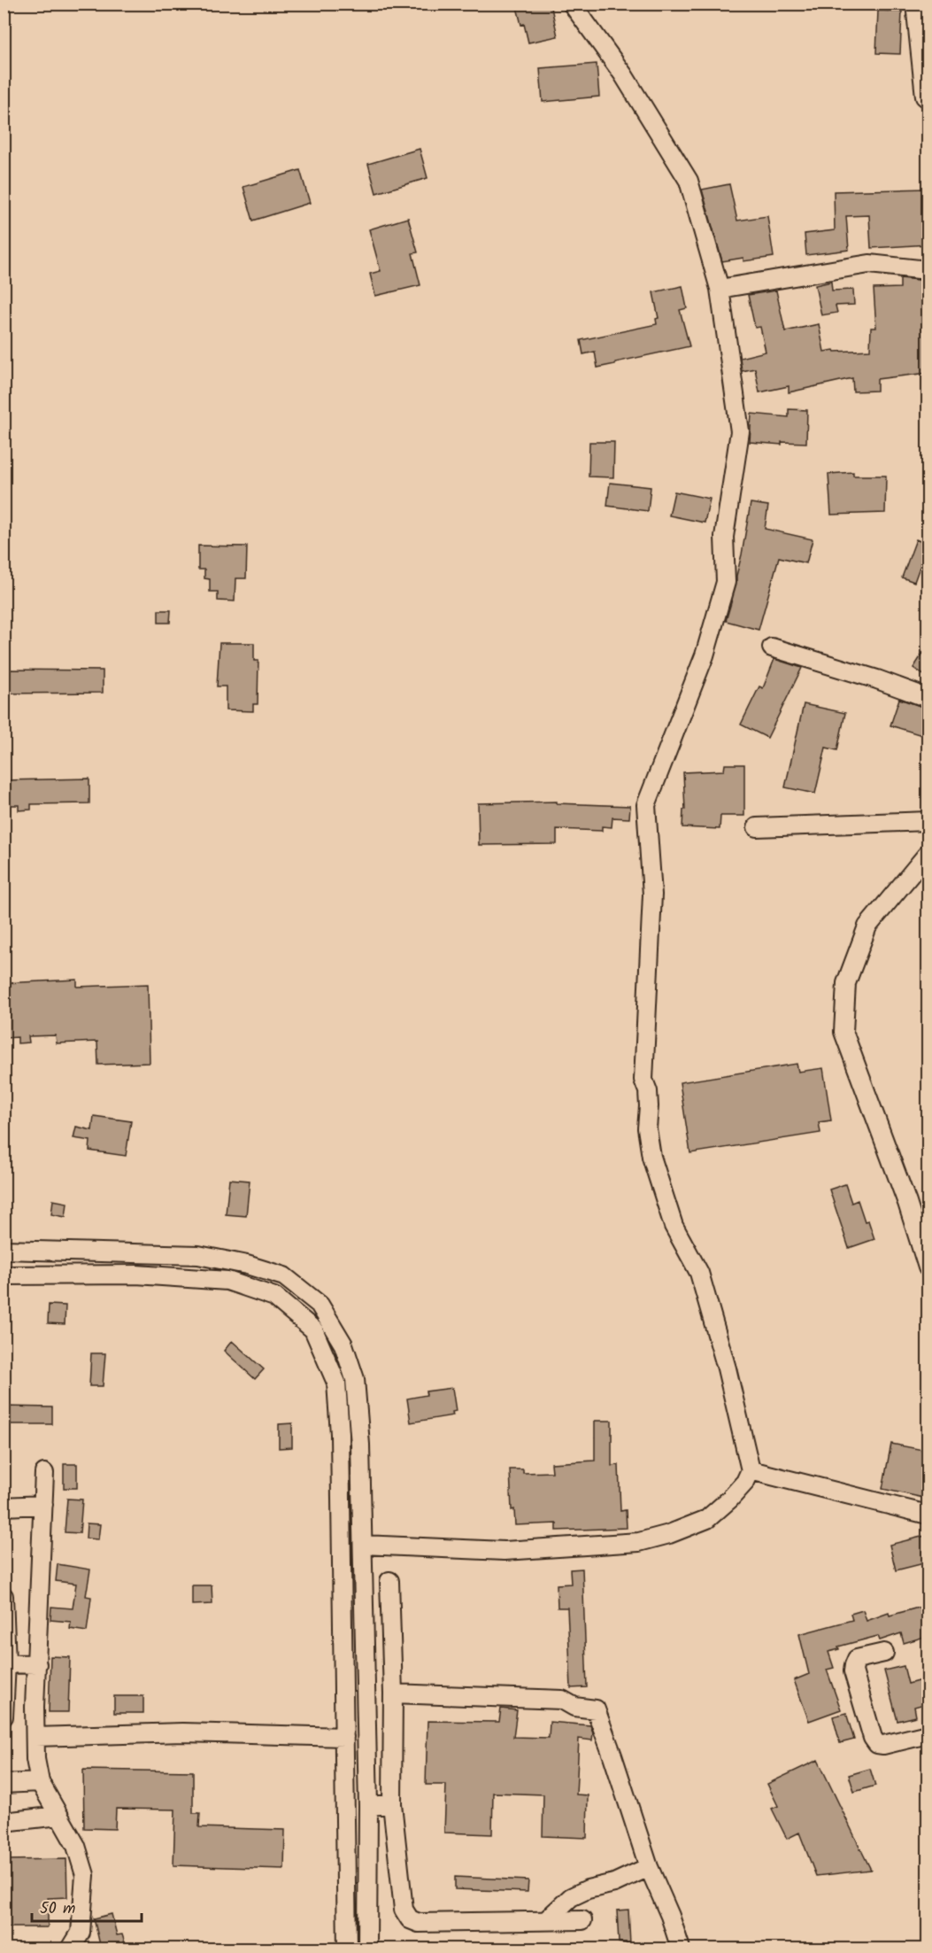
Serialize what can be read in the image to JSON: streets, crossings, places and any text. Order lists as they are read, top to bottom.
{
  "scale_bar": "50 m"
}
